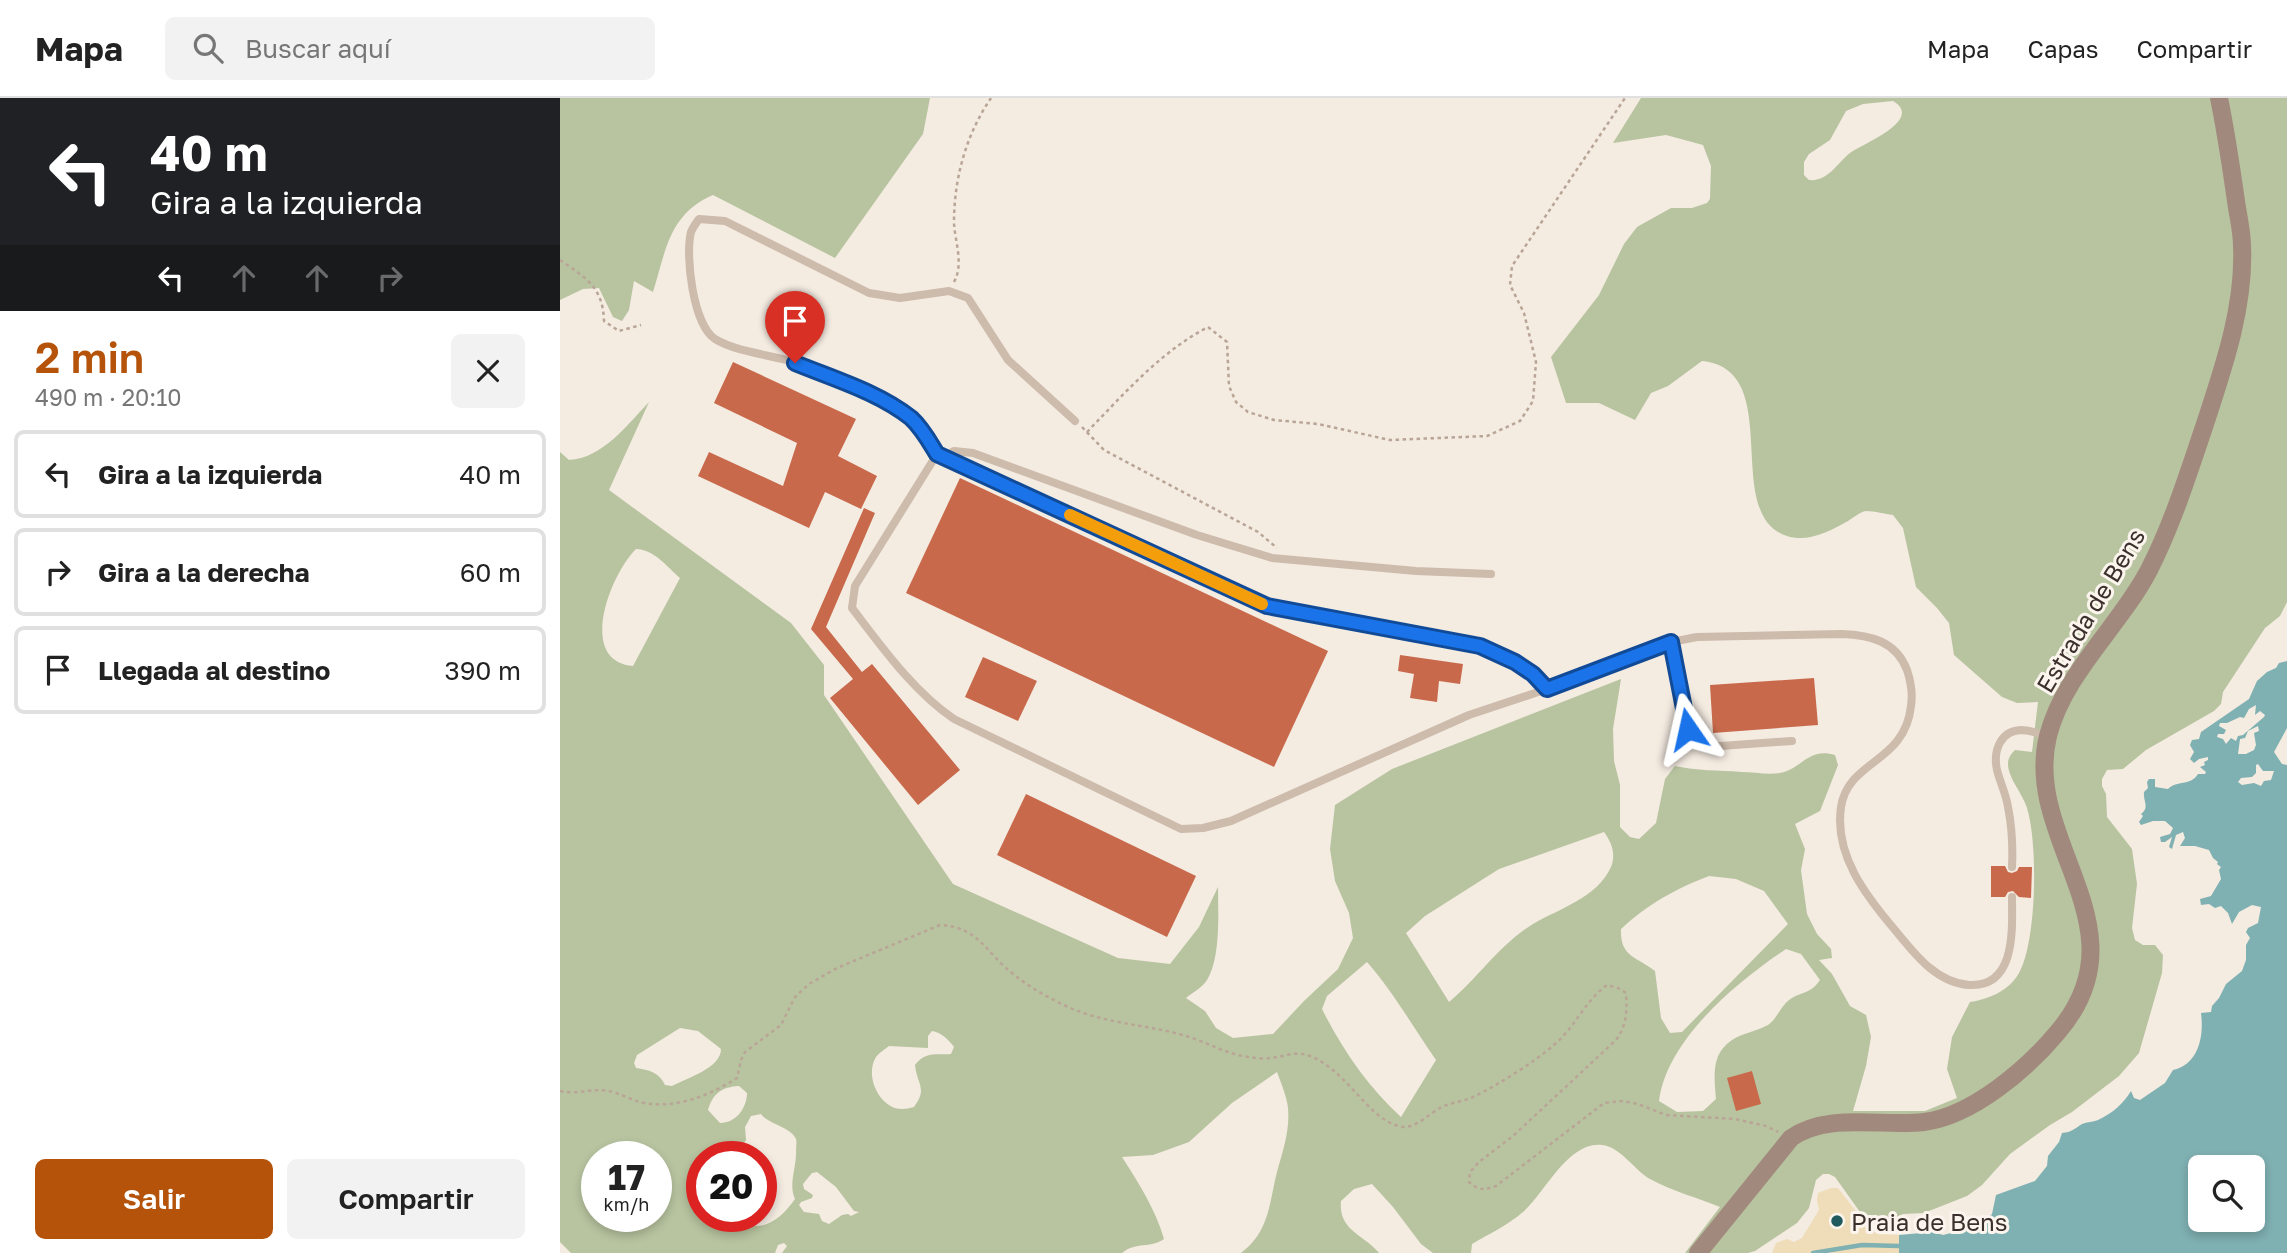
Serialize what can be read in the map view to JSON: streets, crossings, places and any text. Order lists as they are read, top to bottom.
{
  "streets": {
    "street": ["Estrada de Bens"]
  },
  "places": ["Praia de Bens"],
  "page": {
    "header": "Mapa",
    "search": "Buscar aquí",
    "nav": ["Mapa", "Capas", "Compartir"],
    "turn": ["40 m", "Gira a la izquierda"],
    "heading": ["2 min", "490 m · 20:10"],
    "list": [
      {
        "name": "Gira a la izquierda",
        "value": "40 m"
      },
      {
        "name": "Gira a la derecha",
        "value": "60 m"
      },
      {
        "name": "Llegada al destino",
        "value": "390 m"
      }
    ],
    "speed": "17 km/h",
    "limit": "20",
    "buttons": ["Salir", "Compartir"]
  }
}
